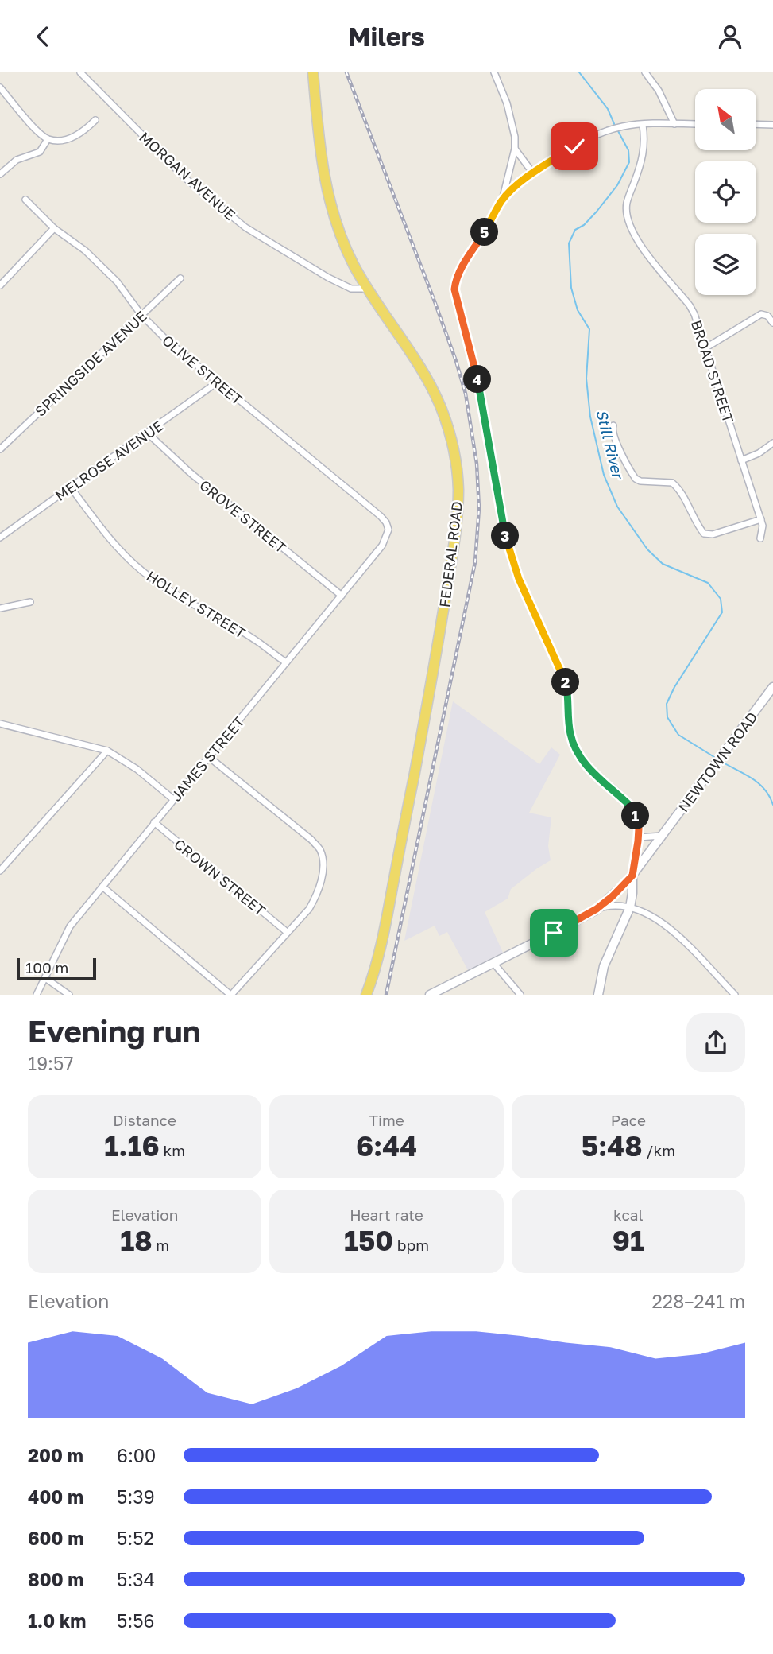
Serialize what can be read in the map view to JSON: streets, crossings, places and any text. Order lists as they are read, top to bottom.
{
  "streets": {
    "main road": ["FEDERAL ROAD", "NEWTOWN ROAD"],
    "street": [
      "MORGAN AVENUE",
      "SPRINGSIDE AVENUE",
      "OLIVE STREET",
      "BROAD STREET",
      "MELROSE AVENUE",
      "GROVE STREET",
      "HOLLEY STREET",
      "JAMES STREET",
      "CROWN STREET"
    ]
  },
  "crossings": [
    ["MORGAN AVENUE", "FEDERAL ROAD"],
    ["SPRINGSIDE AVENUE", "OLIVE STREET"],
    ["OLIVE STREET", "MELROSE AVENUE"],
    ["OLIVE STREET", "JAMES STREET"],
    ["MELROSE AVENUE", "GROVE STREET"],
    ["MELROSE AVENUE", "HOLLEY STREET"],
    ["GROVE STREET", "JAMES STREET"],
    ["HOLLEY STREET", "JAMES STREET"],
    ["JAMES STREET", "CROWN STREET"]
  ],
  "water": ["Still River"],
  "scale_bar": "100 m",
  "north": "top left",
  "page": {
    "header": "Milers",
    "pins": [
      "5",
      "4",
      "3",
      "2",
      "1"
    ],
    "scale": "100 m",
    "heading": ["Evening run", "19:57"],
    "stats": [
      ["Distance", "1.16 km"],
      ["Time", "6:44"],
      ["Pace", "5:48 /km"],
      ["Elevation", "18 m"],
      ["Heart rate", "150 bpm"],
      ["kcal", "91"]
    ],
    "chart": ["Elevation", "228–241 m"],
    "list": [
      {
        "name": "200 m",
        "note": "6:00"
      },
      {
        "name": "400 m",
        "note": "5:39"
      },
      {
        "name": "600 m",
        "note": "5:52"
      },
      {
        "name": "800 m",
        "note": "5:34"
      },
      {
        "name": "1.0 km",
        "note": "5:56"
      }
    ]
  }
}
